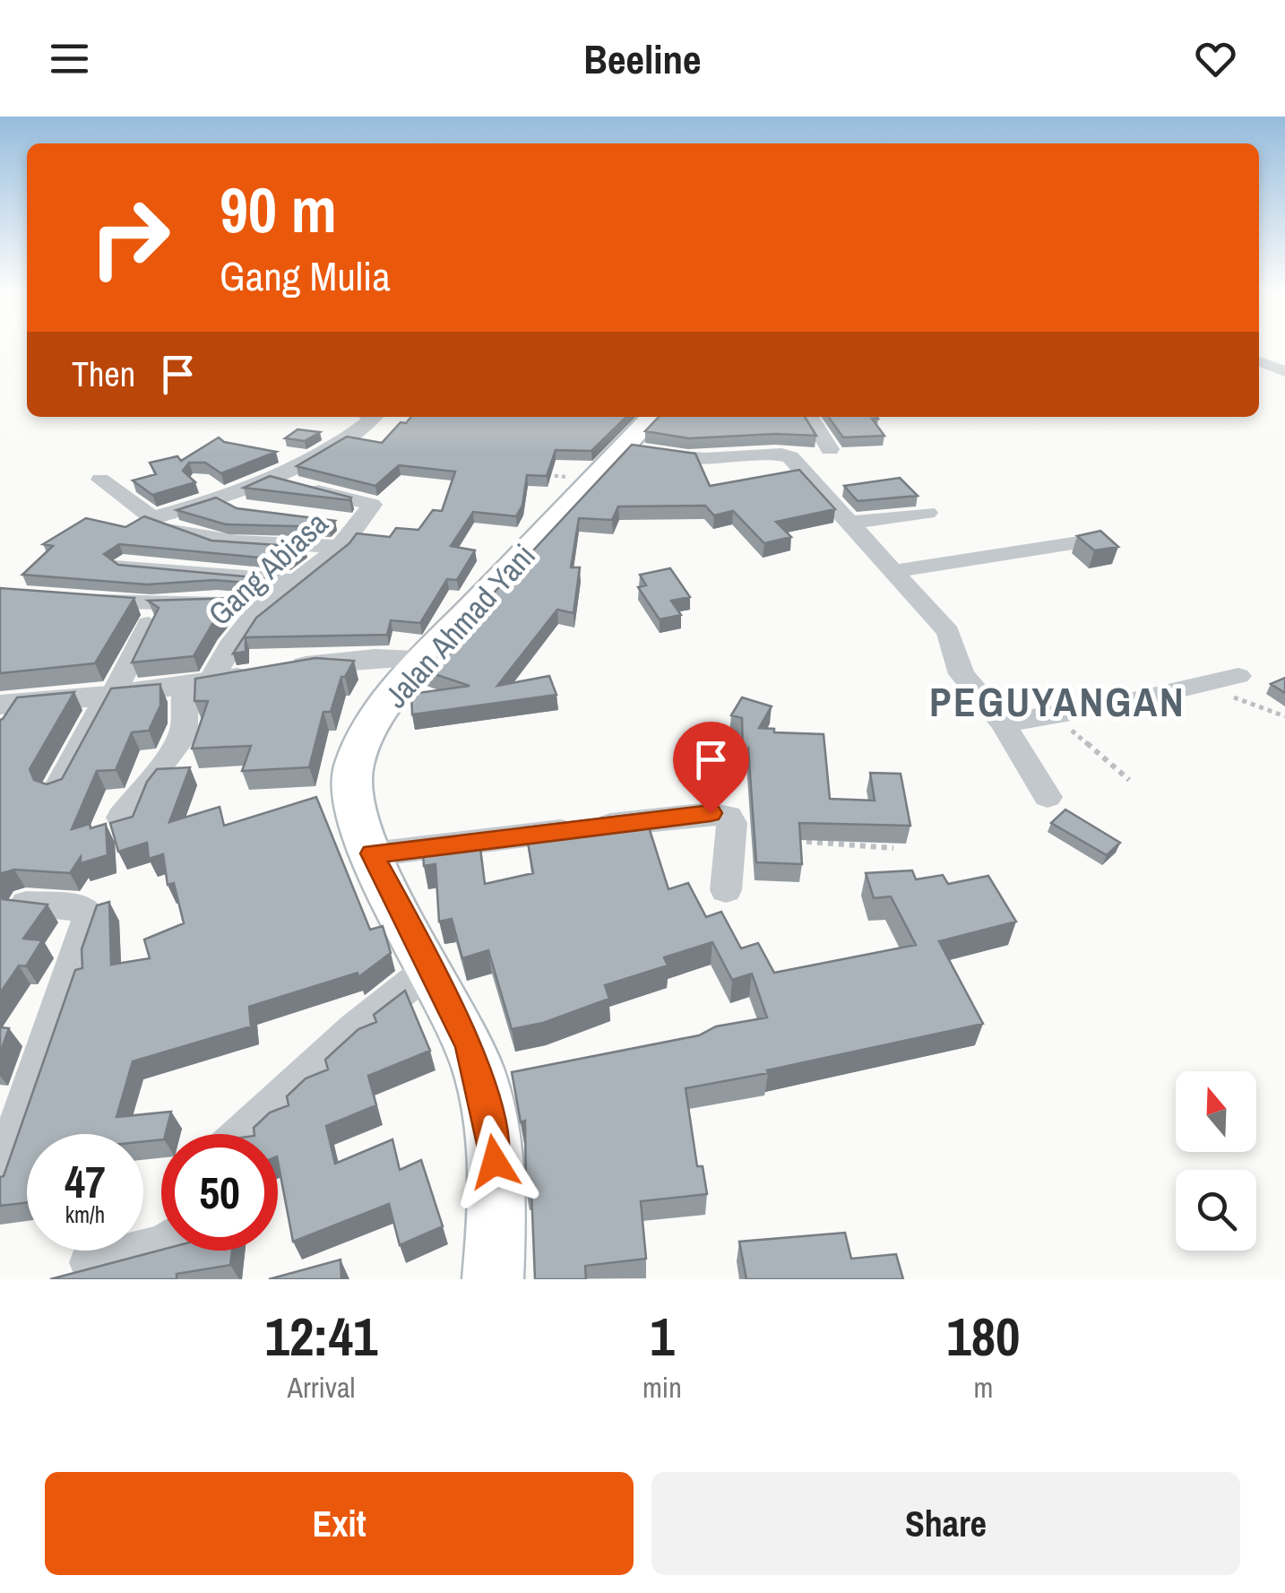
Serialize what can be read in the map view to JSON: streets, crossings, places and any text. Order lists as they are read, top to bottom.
{
  "streets": {
    "main road": ["Jalan Ahmad Yani"],
    "street": ["Gang Abiasa"]
  },
  "districts": ["PEGUYANGAN"],
  "north": "top",
  "page": {
    "header": "Beeline",
    "turn": ["90 m", "Gang Mulia"],
    "then": "Then",
    "speed": "47 km/h",
    "limit": "50",
    "eta": [
      "12:41",
      "Arrival",
      "1",
      "min",
      "180",
      "m"
    ],
    "buttons": ["Exit", "Share"]
  }
}
